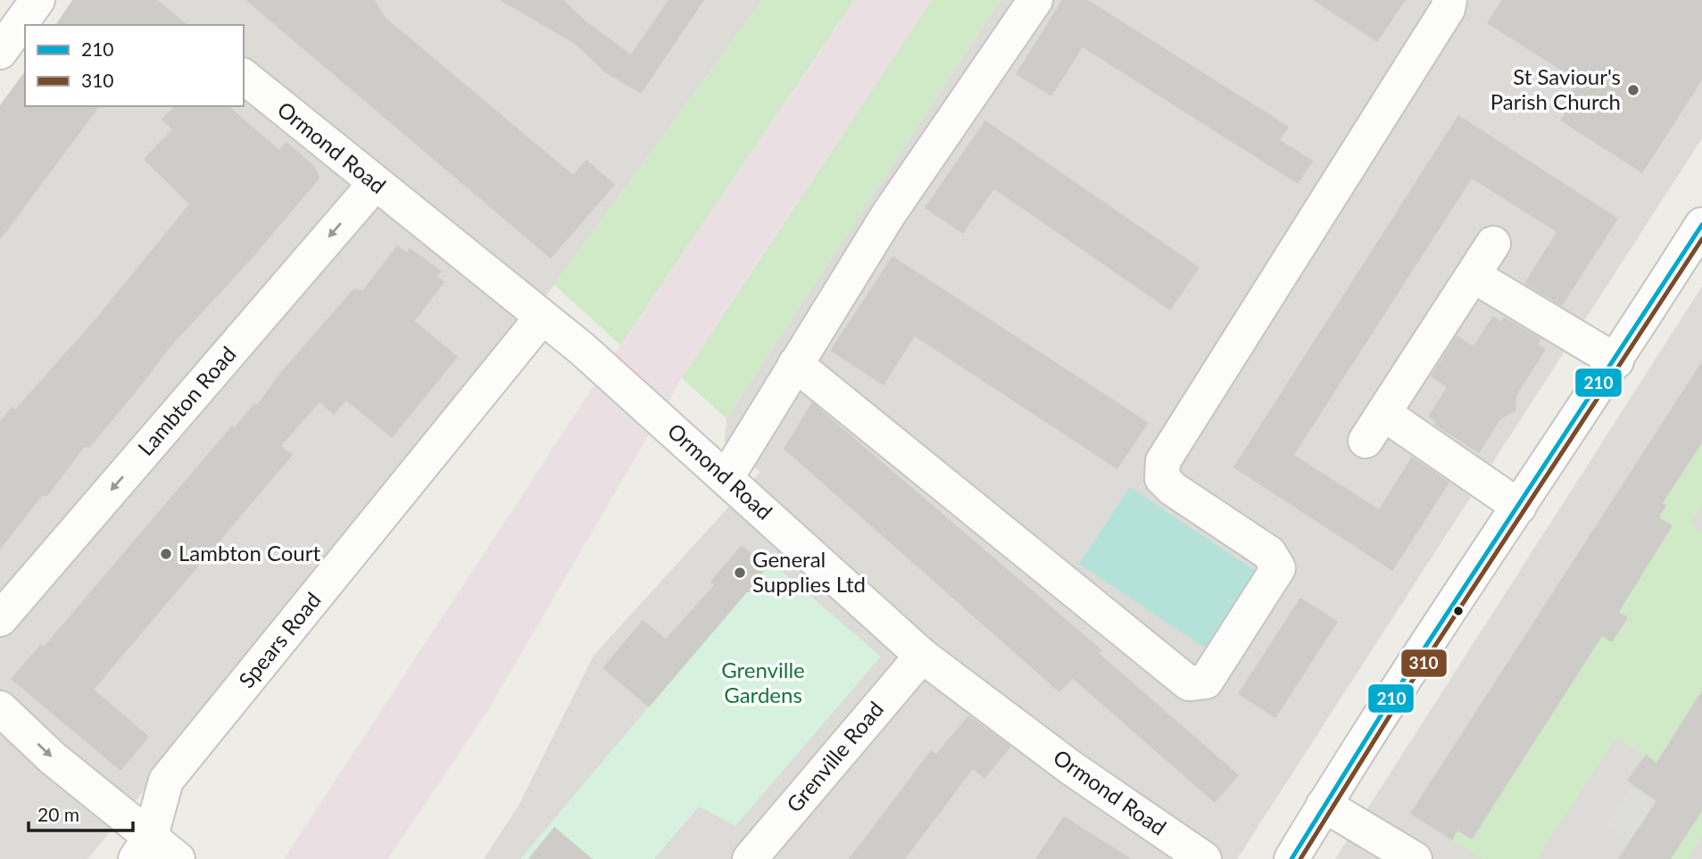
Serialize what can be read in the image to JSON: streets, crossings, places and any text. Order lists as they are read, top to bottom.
{
  "streets": {
    "street": [
      "Ormond Road",
      "Lambton Road",
      "Spears Road",
      "Grenville Road"
    ]
  },
  "crossings": [
    ["Ormond Road", "Lambton Road"],
    ["Ormond Road", "Spears Road"],
    ["Ormond Road", "Grenville Road"]
  ],
  "one_way": ["Lambton Road"],
  "parks": ["Grenville Gardens"],
  "places": ["St Saviour's Parish Church", "Lambton Court", "General Supplies Ltd"],
  "lines": ["transit line 210", "transit line 310"],
  "legend": ["210", "310"],
  "scale_bar": "20 m"
}
